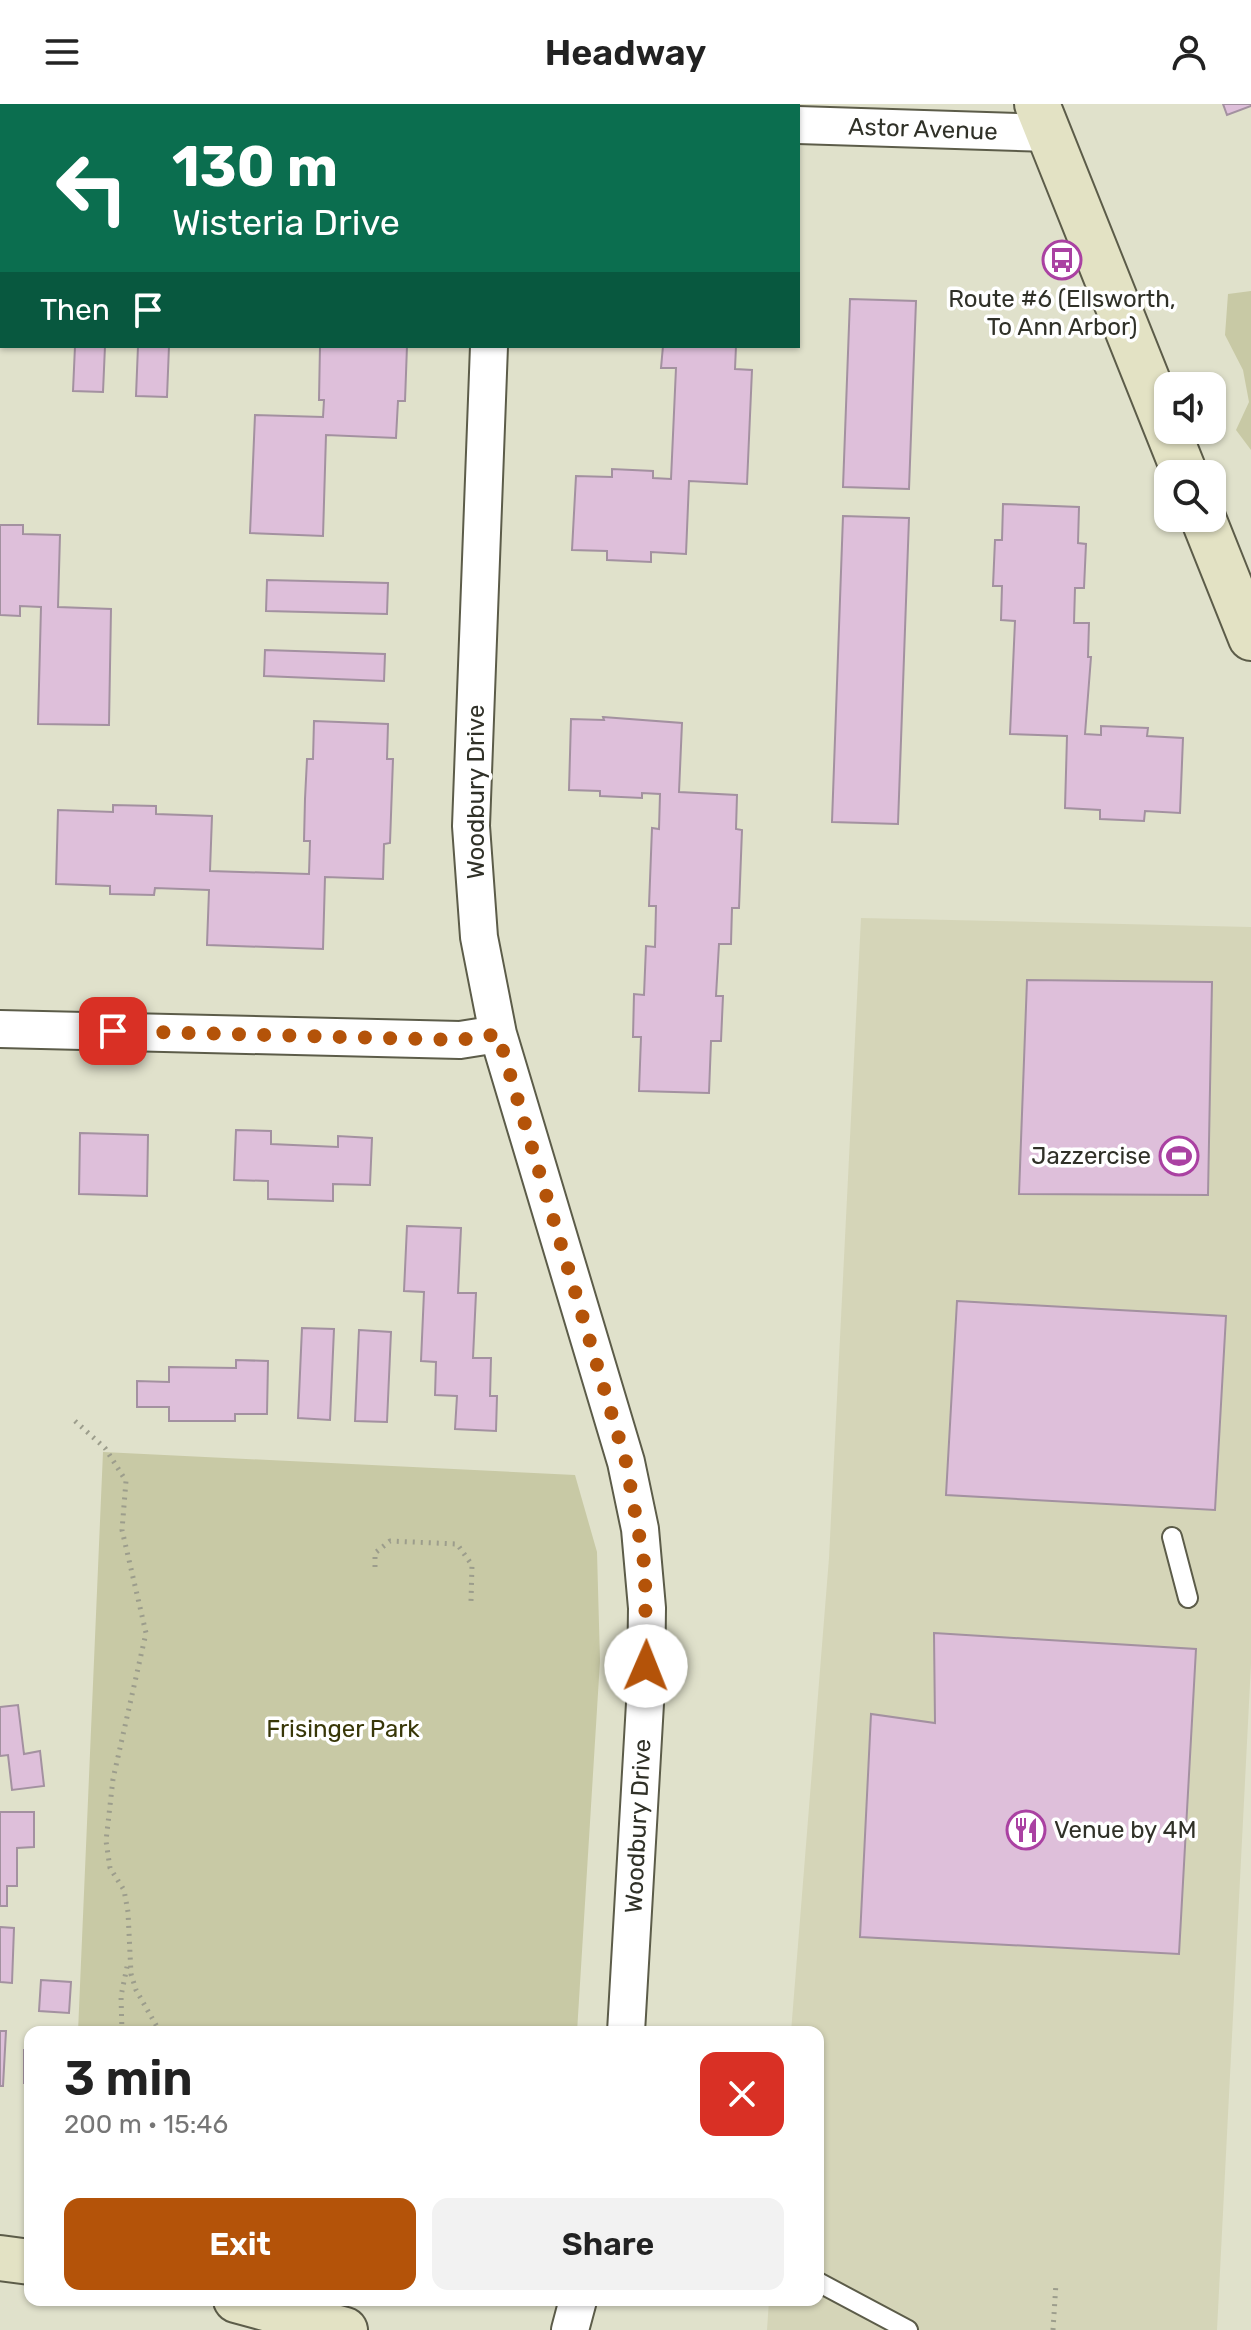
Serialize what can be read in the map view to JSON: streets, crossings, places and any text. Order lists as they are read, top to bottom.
{
  "streets": {
    "street": ["Astor Avenue", "Woodbury Drive"]
  },
  "parks": ["Frisinger Park"],
  "places": {
    "bus stop": ["Route #6 (Ellsworth, To Ann Arbor)"],
    "sports": ["Jazzercise"],
    "restaurant": ["Venue by 4M"]
  },
  "page": {
    "header": "Headway",
    "turn": ["130 m", "Wisteria Drive"],
    "then": "Then",
    "heading": ["3 min", "200 m · 15:46"],
    "buttons": ["Exit", "Share"]
  }
}
